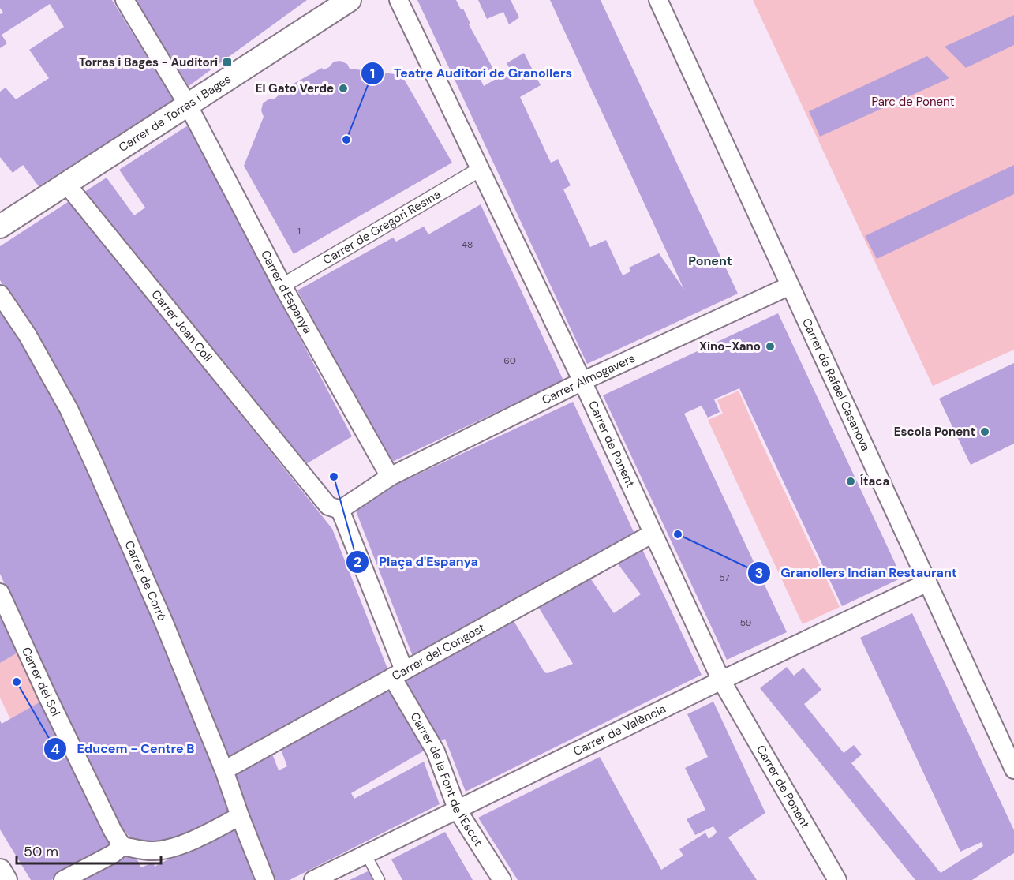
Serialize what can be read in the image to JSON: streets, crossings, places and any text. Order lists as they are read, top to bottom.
{
  "streets": {
    "street": [
      "Carrer de Torras i Bages",
      "Carrer de Gregori Resina",
      "Carrer d'Espanya",
      "Carrer Joan Coll",
      "Carrer Almogàvers",
      "Carrer de Rafael Casanova",
      "Carrer de Ponent",
      "Carrer de Corró",
      "Carrer del Congost",
      "Carrer del Sol",
      "Carrer de València",
      "Carrer de la Font de l'Escot"
    ]
  },
  "crossings": [
    ["Carrer de Torras i Bages", "Carrer d'Espanya"],
    ["Carrer de Torras i Bages", "Carrer Joan Coll"],
    ["Carrer de Gregori Resina", "Carrer d'Espanya"],
    ["Carrer de Gregori Resina", "Carrer de Ponent"],
    ["Carrer d'Espanya", "Carrer Almogàvers"],
    ["Carrer Joan Coll", "Carrer Almogàvers"],
    ["Carrer Joan Coll", "Carrer de la Font de l'Escot"],
    ["Carrer Almogàvers", "Carrer de Rafael Casanova"],
    ["Carrer Almogàvers", "Carrer de Ponent"],
    ["Carrer Almogàvers", "Carrer de la Font de l'Escot"],
    ["Carrer de Rafael Casanova", "Carrer de València"],
    ["Carrer de Ponent", "Carrer del Congost"],
    ["Carrer de Ponent", "Carrer de València"],
    ["Carrer de Corró", "Carrer del Congost"],
    ["Carrer del Congost", "Carrer de la Font de l'Escot"],
    ["Carrer de València", "Carrer de la Font de l'Escot"]
  ],
  "districts": ["Ponent"],
  "parks": ["Parc de Ponent"],
  "places": {
    "transit": ["Torras i Bages - Auditori"],
    "other": [
      "El Gato Verde",
      "Teatre Auditori de Granollers",
      "Xino-Xano",
      "Escola Ponent",
      "Plaça d'Espanya",
      "Ítaca",
      "Granollers Indian Restaurant",
      "Educem - Centre B"
    ]
  },
  "house_numbers": [
    "1",
    "48",
    "60",
    "57",
    "59"
  ],
  "scale_bar": "50 m"
}
